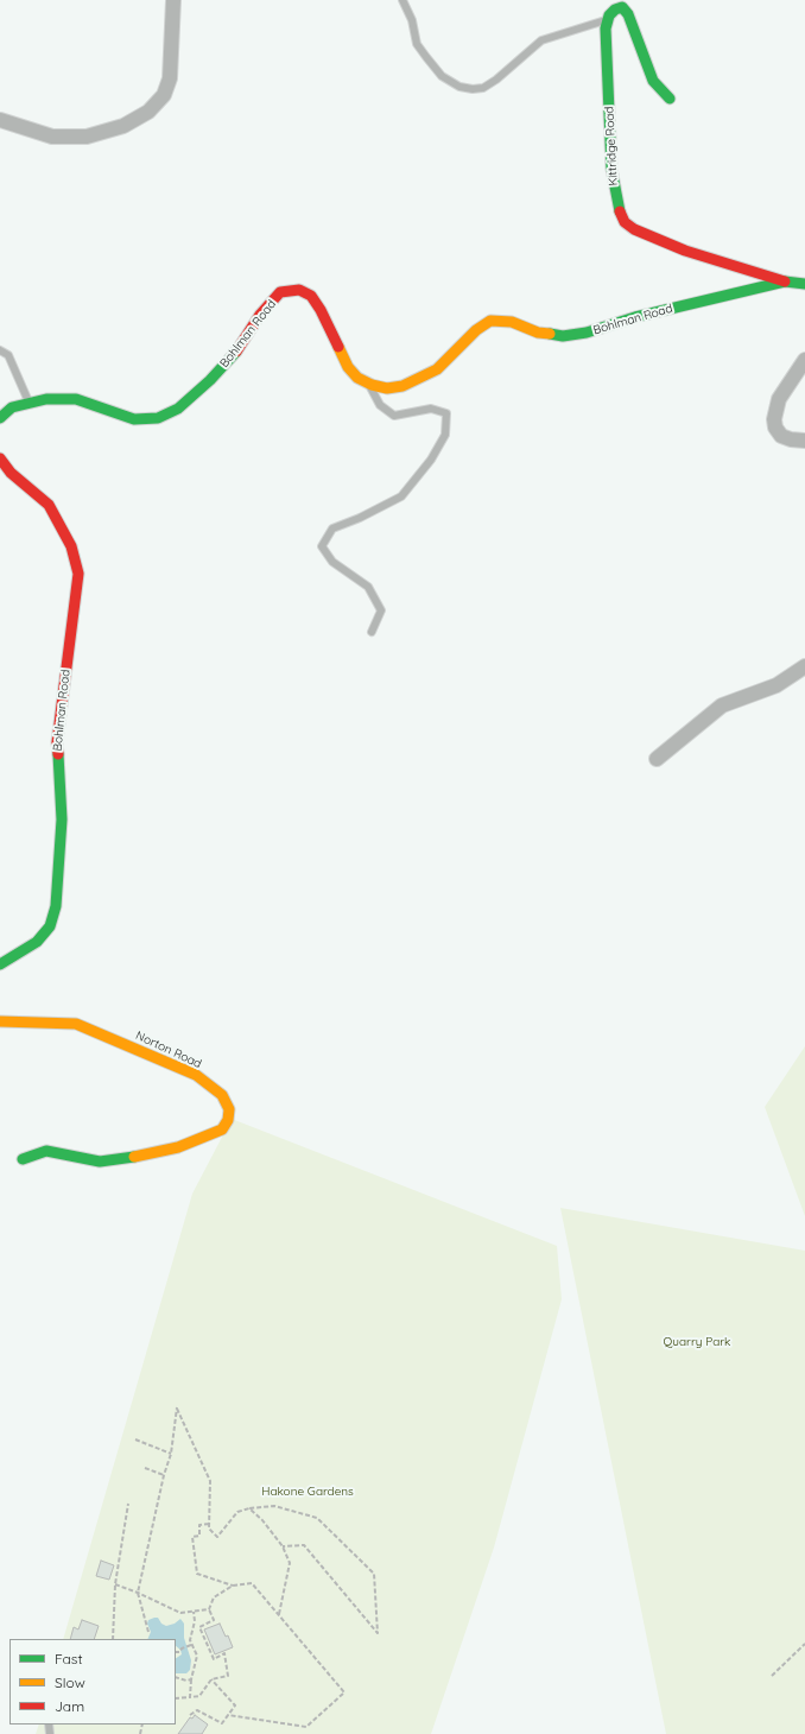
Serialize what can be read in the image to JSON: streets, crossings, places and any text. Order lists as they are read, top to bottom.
{
  "streets": {
    "street": ["Kittridge Road", "Bohlman Road", "Norton Road"]
  },
  "crossings": [
    ["Kittridge Road", "Bohlman Road"]
  ],
  "parks": ["Quarry Park", "Hakone Gardens"],
  "legend": ["Fast", "Slow", "Jam"]
}
